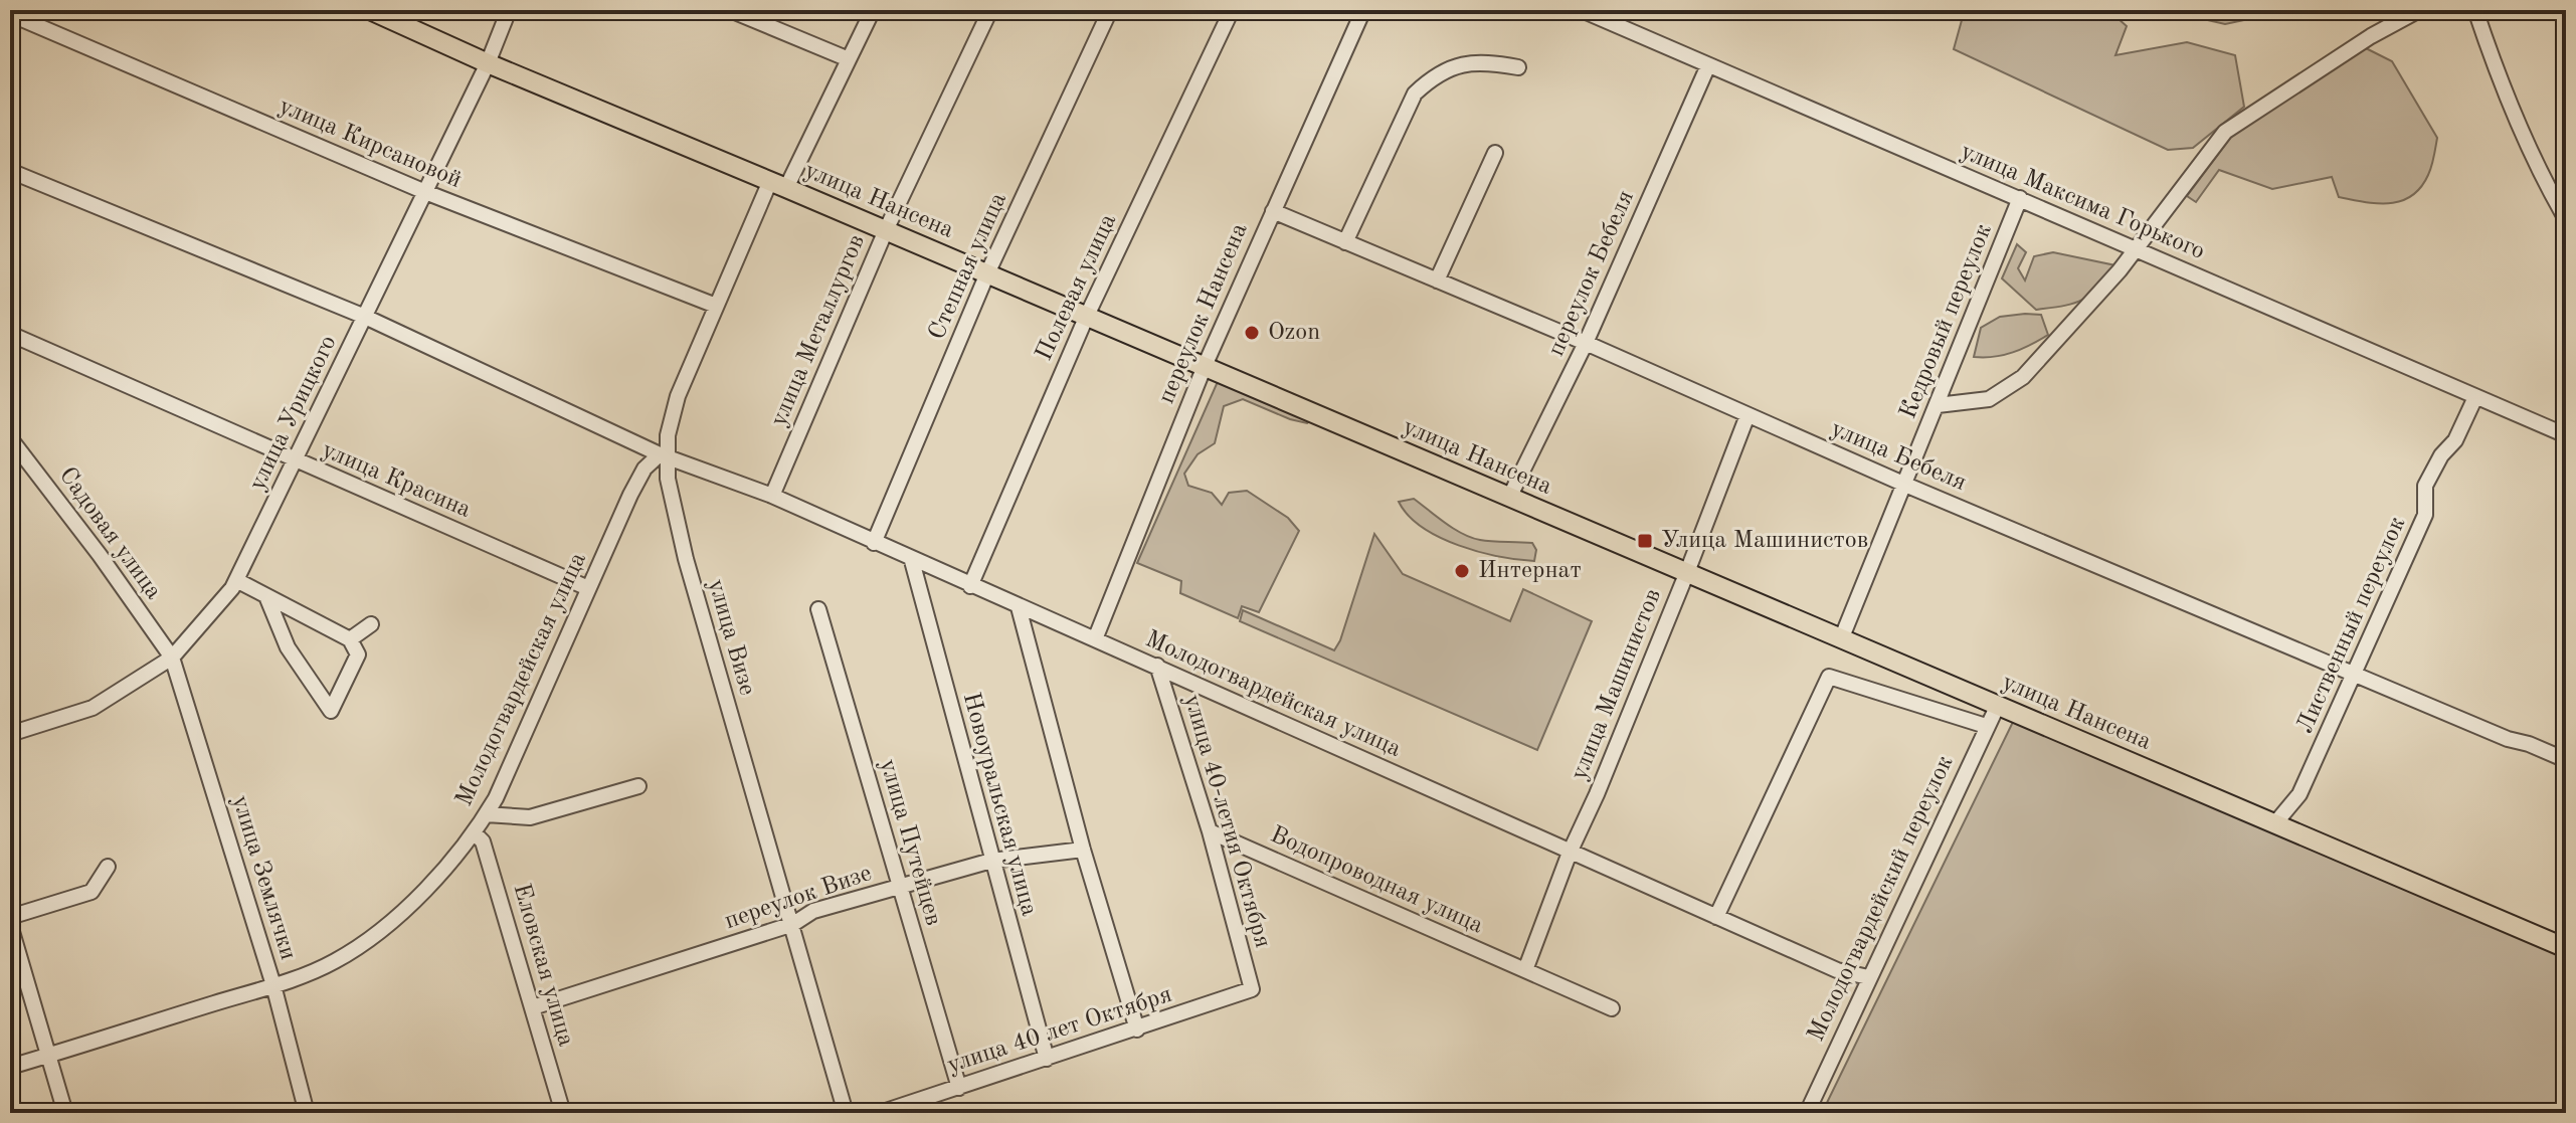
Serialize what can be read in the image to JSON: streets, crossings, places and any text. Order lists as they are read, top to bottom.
{
  "streets": {
    "main road": ["улица Нансена"],
    "street": [
      "улица Кирсановой",
      "улица Максима Горького",
      "Степная улица",
      "переулок Бебеля",
      "Полевая улица",
      "переулок Нансена",
      "Кедровый переулок",
      "улица Металлургов",
      "улица Урицкого",
      "улица Бебеля",
      "улица Красина",
      "Садовая улица",
      "Лиственный переулок",
      "улица Визе",
      "Молодогвардейская улица",
      "улица Машинистов",
      "Новоуральская улица",
      "улица 40-летия Октября",
      "улица Путейцев",
      "улица Землячки",
      "Водопроводная улица",
      "переулок Визе",
      "Молодогвардейский переулок",
      "Еловская улица",
      "улица 40 лет Октября"
    ]
  },
  "crossings": [
    ["улица Кирсановой", "улица Урицкого"],
    ["улица Кирсановой", "улица Визе"],
    ["улица Нансена", "Степная улица"],
    ["улица Нансена", "переулок Бебеля"],
    ["улица Нансена", "Полевая улица"],
    ["улица Нансена", "переулок Нансена"],
    ["улица Нансена", "Кедровый переулок"],
    ["улица Нансена", "улица Металлургов"],
    ["улица Нансена", "улица Урицкого"],
    ["улица Нансена", "Лиственный переулок"],
    ["улица Нансена", "улица Визе"],
    ["улица Нансена", "улица Машинистов"],
    ["улица Нансена", "Молодогвардейский переулок"],
    ["улица Максима Горького", "переулок Бебеля"],
    ["улица Максима Горького", "Кедровый переулок"],
    ["улица Максима Горького", "Лиственный переулок"],
    ["Степная улица", "Молодогвардейская улица"],
    ["переулок Бебеля", "улица Бебеля"],
    ["Полевая улица", "Молодогвардейская улица"],
    ["переулок Нансена", "улица Бебеля"],
    ["переулок Нансена", "Молодогвардейская улица"],
    ["Кедровый переулок", "улица Бебеля"],
    ["улица Металлургов", "Молодогвардейская улица"],
    ["улица Урицкого", "улица Красина"],
    ["улица Урицкого", "Садовая улица"],
    ["улица Урицкого", "Молодогвардейская улица"],
    ["улица Урицкого", "улица Землячки"],
    ["улица Бебеля", "Лиственный переулок"],
    ["улица Бебеля", "улица Машинистов"],
    ["улица Красина", "Молодогвардейская улица"],
    ["Садовая улица", "улица Землячки"],
    ["улица Визе", "Молодогвардейская улица"],
    ["улица Визе", "переулок Визе"],
    ["Молодогвардейская улица", "улица Машинистов"],
    ["Молодогвардейская улица", "Новоуральская улица"],
    ["Молодогвардейская улица", "улица 40-летия Октября"],
    ["Молодогвардейская улица", "улица Землячки"],
    ["Молодогвардейская улица", "Молодогвардейский переулок"],
    ["Молодогвардейская улица", "Еловская улица"],
    ["улица Машинистов", "Водопроводная улица"],
    ["Новоуральская улица", "переулок Визе"],
    ["Новоуральская улица", "улица 40 лет Октября"],
    ["улица 40-летия Октября", "Водопроводная улица"],
    ["улица 40-летия Октября", "улица 40 лет Октября"],
    ["улица Путейцев", "переулок Визе"],
    ["улица Путейцев", "улица 40 лет Октября"],
    ["переулок Визе", "Еловская улица"]
  ],
  "places": {
    "other": ["Ozon", "Интернат"],
    "transit": ["Улица Машинистов"]
  }
}
